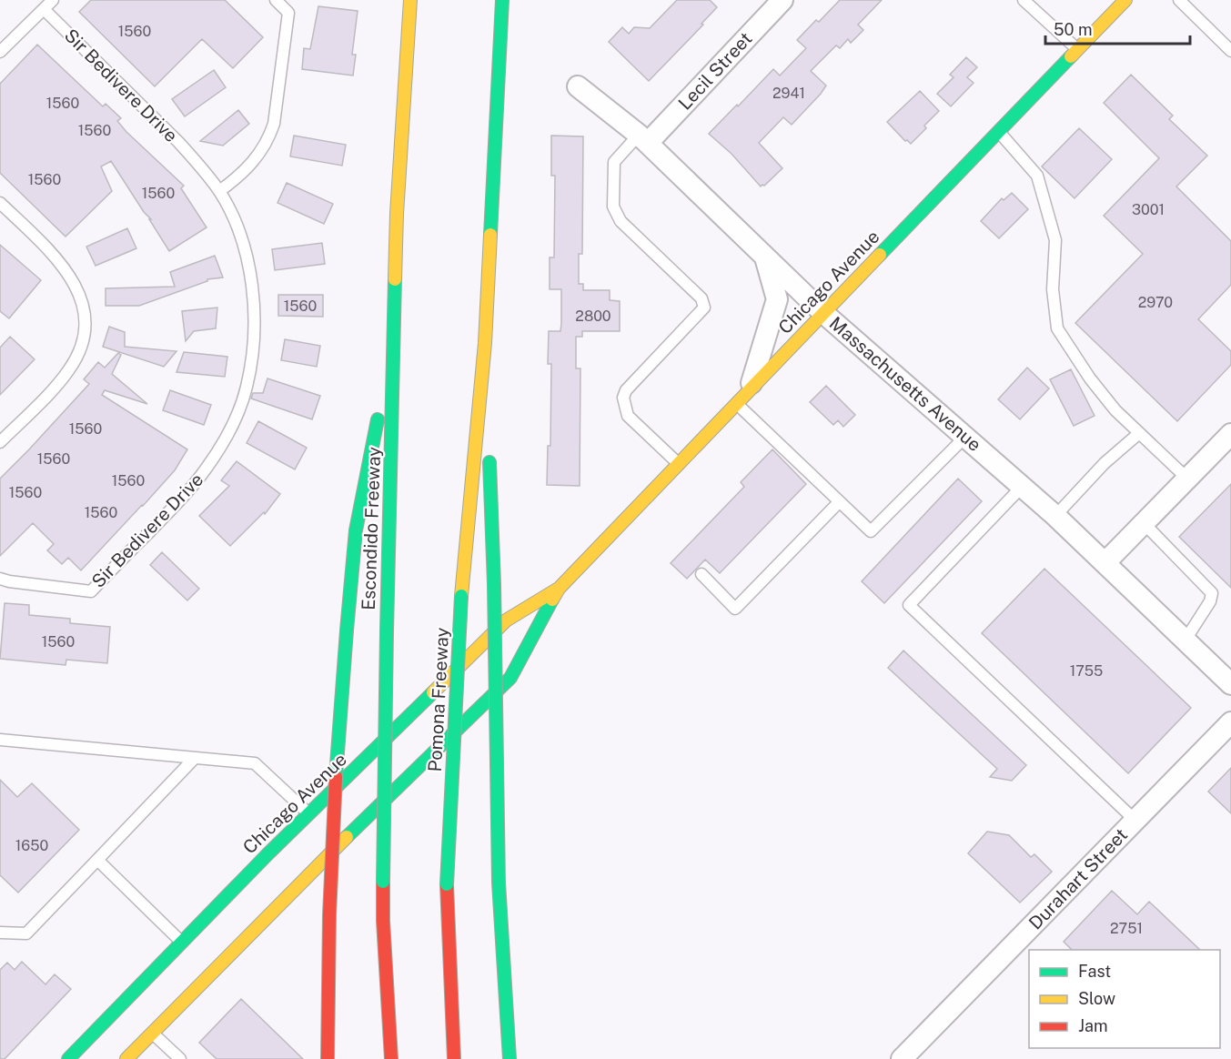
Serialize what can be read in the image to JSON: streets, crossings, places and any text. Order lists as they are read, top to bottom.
{
  "streets": {
    "main road": ["Chicago Avenue", "Escondido Freeway", "Pomona Freeway"],
    "street": ["Lecil Street", "Massachusetts Avenue", "Durahart Street"],
    "lane": ["Sir Bedivere Drive"]
  },
  "crossings": [
    ["Lecil Street", "Massachusetts Avenue"],
    ["Chicago Avenue", "Massachusetts Avenue"]
  ],
  "house_numbers": [
    "1560",
    "2941",
    "1560",
    "1560",
    "1560",
    "1560",
    "3001",
    "2970",
    "1560",
    "2800",
    "1560",
    "1560",
    "1560",
    "1560",
    "1560",
    "1560",
    "1755",
    "1650",
    "2751"
  ],
  "legend": ["Fast", "Slow", "Jam"],
  "scale_bar": "50 m"
}
